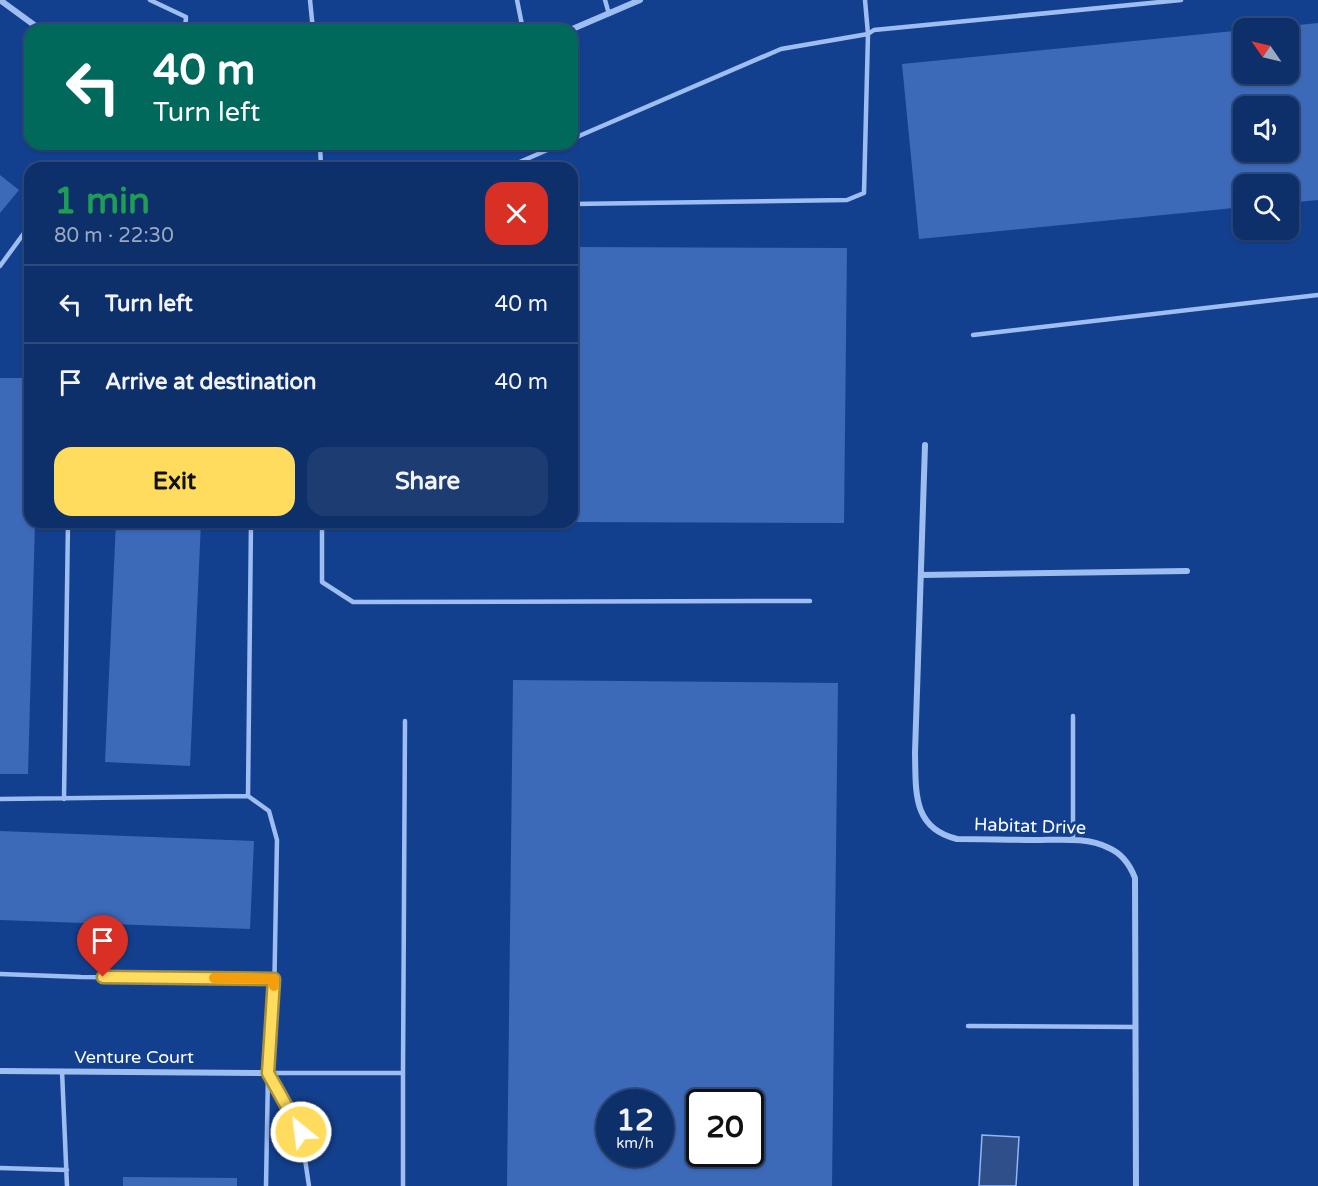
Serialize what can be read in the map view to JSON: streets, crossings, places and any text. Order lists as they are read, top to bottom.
{
  "streets": {
    "street": ["Habitat Drive", "Venture Court"]
  },
  "north": "top left",
  "page": {
    "turn": ["40 m", "Turn left"],
    "heading": ["1 min", "80 m · 22:30"],
    "list": [
      {
        "name": "Turn left",
        "value": "40 m"
      },
      {
        "name": "Arrive at destination",
        "value": "40 m"
      }
    ],
    "buttons": ["Exit", "Share"],
    "speed": "12 km/h",
    "limit": "20"
  }
}
